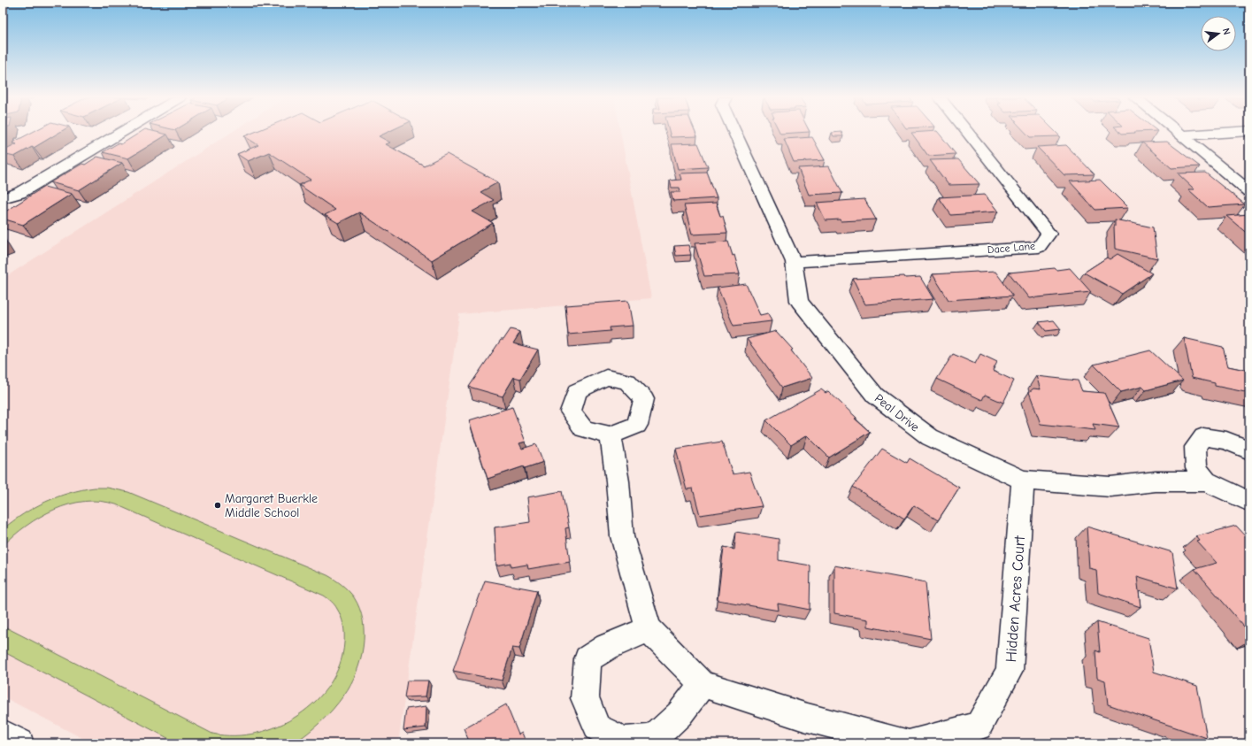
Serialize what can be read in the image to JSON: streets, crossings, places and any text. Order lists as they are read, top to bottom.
{
  "streets": {
    "street": ["Dace Lane", "Peal Drive", "Hidden Acres Court"]
  },
  "crossings": [
    ["Dace Lane", "Peal Drive"],
    ["Peal Drive", "Hidden Acres Court"]
  ],
  "places": ["Margaret Buerkle Middle School"],
  "north": "right"
}
